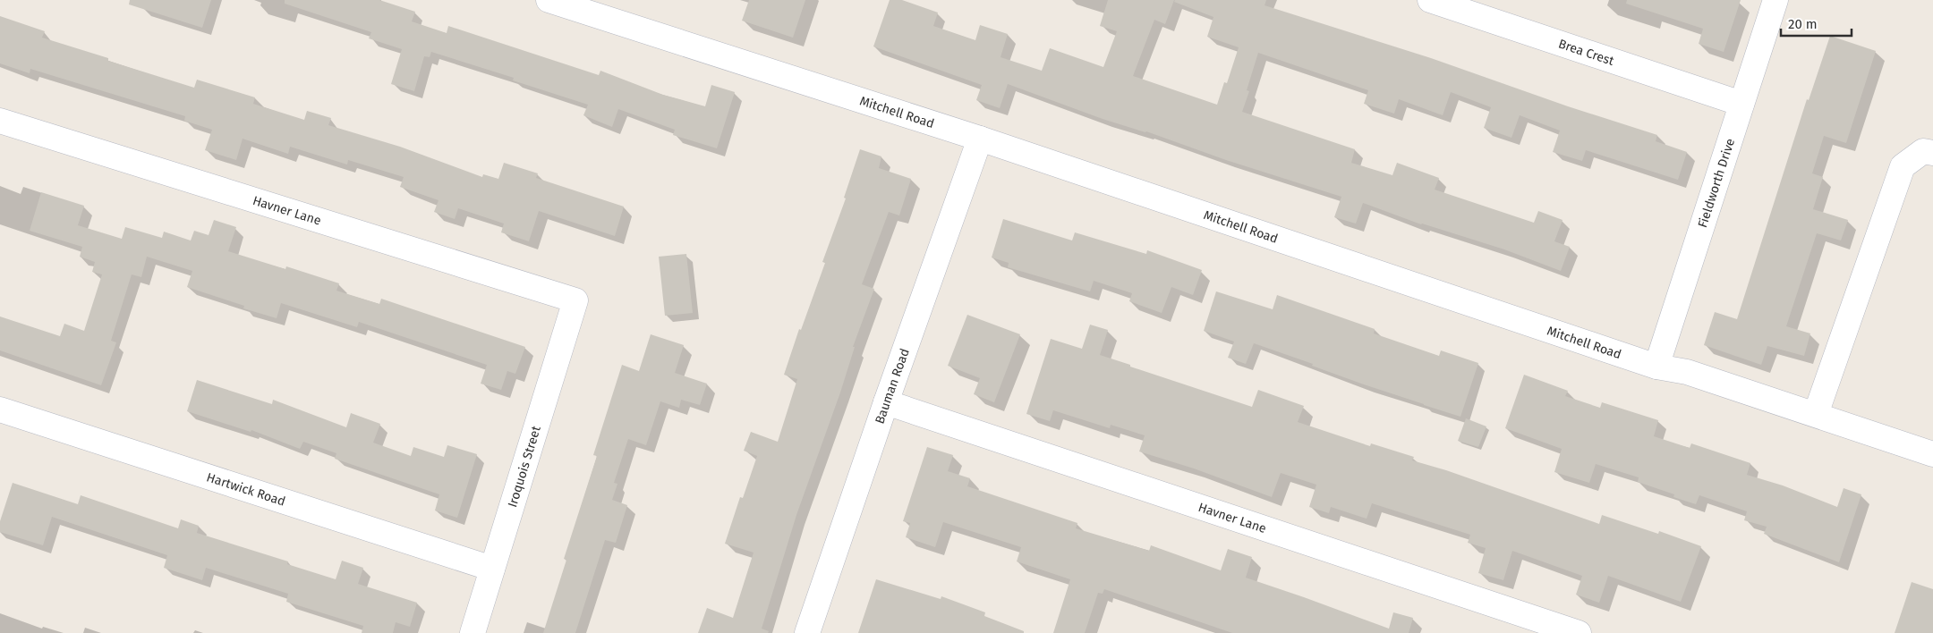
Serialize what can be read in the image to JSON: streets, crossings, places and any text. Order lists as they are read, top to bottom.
{
  "streets": {
    "street": [
      "Brea Crest",
      "Mitchell Road",
      "Fieldworth Drive",
      "Havner Lane",
      "Bauman Road",
      "Iroquois Street",
      "Hartwick Road"
    ]
  },
  "crossings": [
    ["Brea Crest", "Fieldworth Drive"],
    ["Mitchell Road", "Fieldworth Drive"],
    ["Mitchell Road", "Bauman Road"],
    ["Havner Lane", "Bauman Road"],
    ["Havner Lane", "Iroquois Street"],
    ["Iroquois Street", "Hartwick Road"]
  ],
  "scale_bar": "20 m"
}
